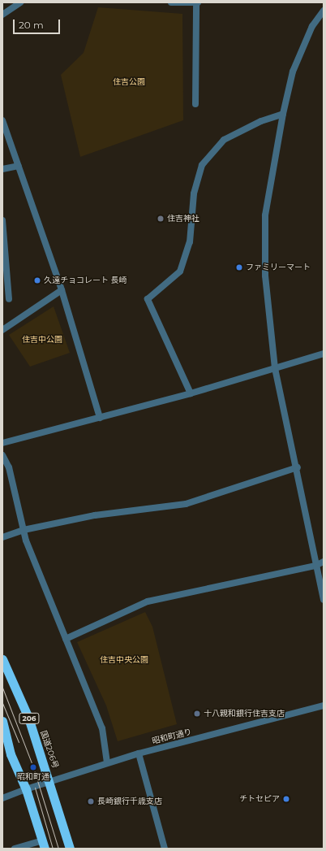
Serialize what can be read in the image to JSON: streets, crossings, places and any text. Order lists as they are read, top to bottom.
{
  "streets": {
    "highway": ["206", "国道206号"],
    "street": ["昭和町通り"]
  },
  "crossings": [
    ["昭和町通り", "国道206号"]
  ],
  "parks": ["住吉公園", "住吉中公園", "住吉中央公園"],
  "places": [
    "住吉神社",
    "ファミリーマート",
    "久遠チョコレート 長崎",
    "十八親和銀行住吉支店",
    "昭和町通",
    "チトセピア",
    "長崎銀行千歳支店"
  ],
  "scale_bar": "20 m"
}
